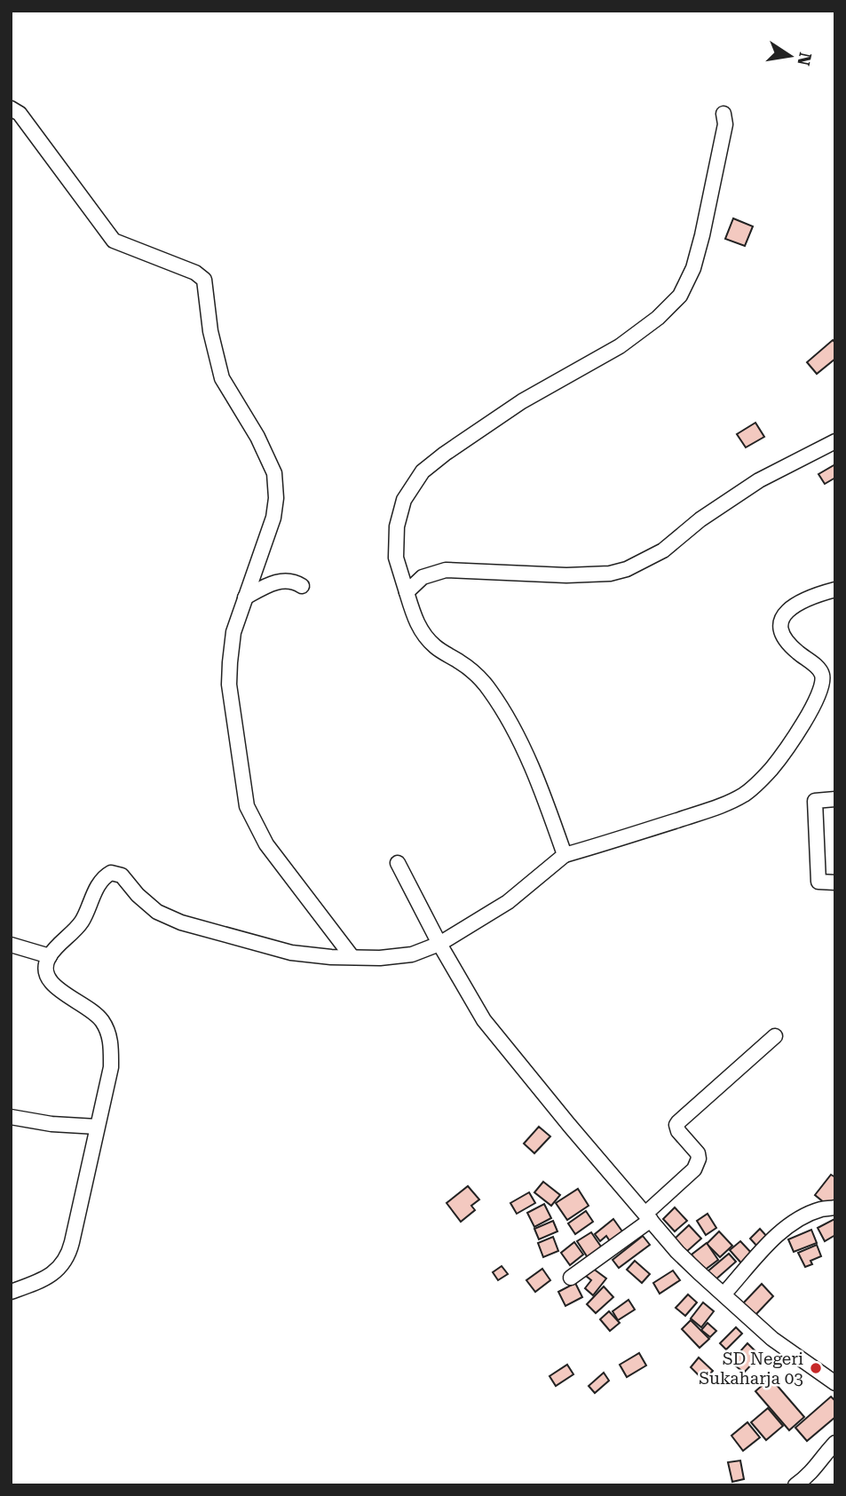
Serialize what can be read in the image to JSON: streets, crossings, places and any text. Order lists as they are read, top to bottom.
{
  "places": ["SD Negeri Sukaharja 03"],
  "north": "right"
}
